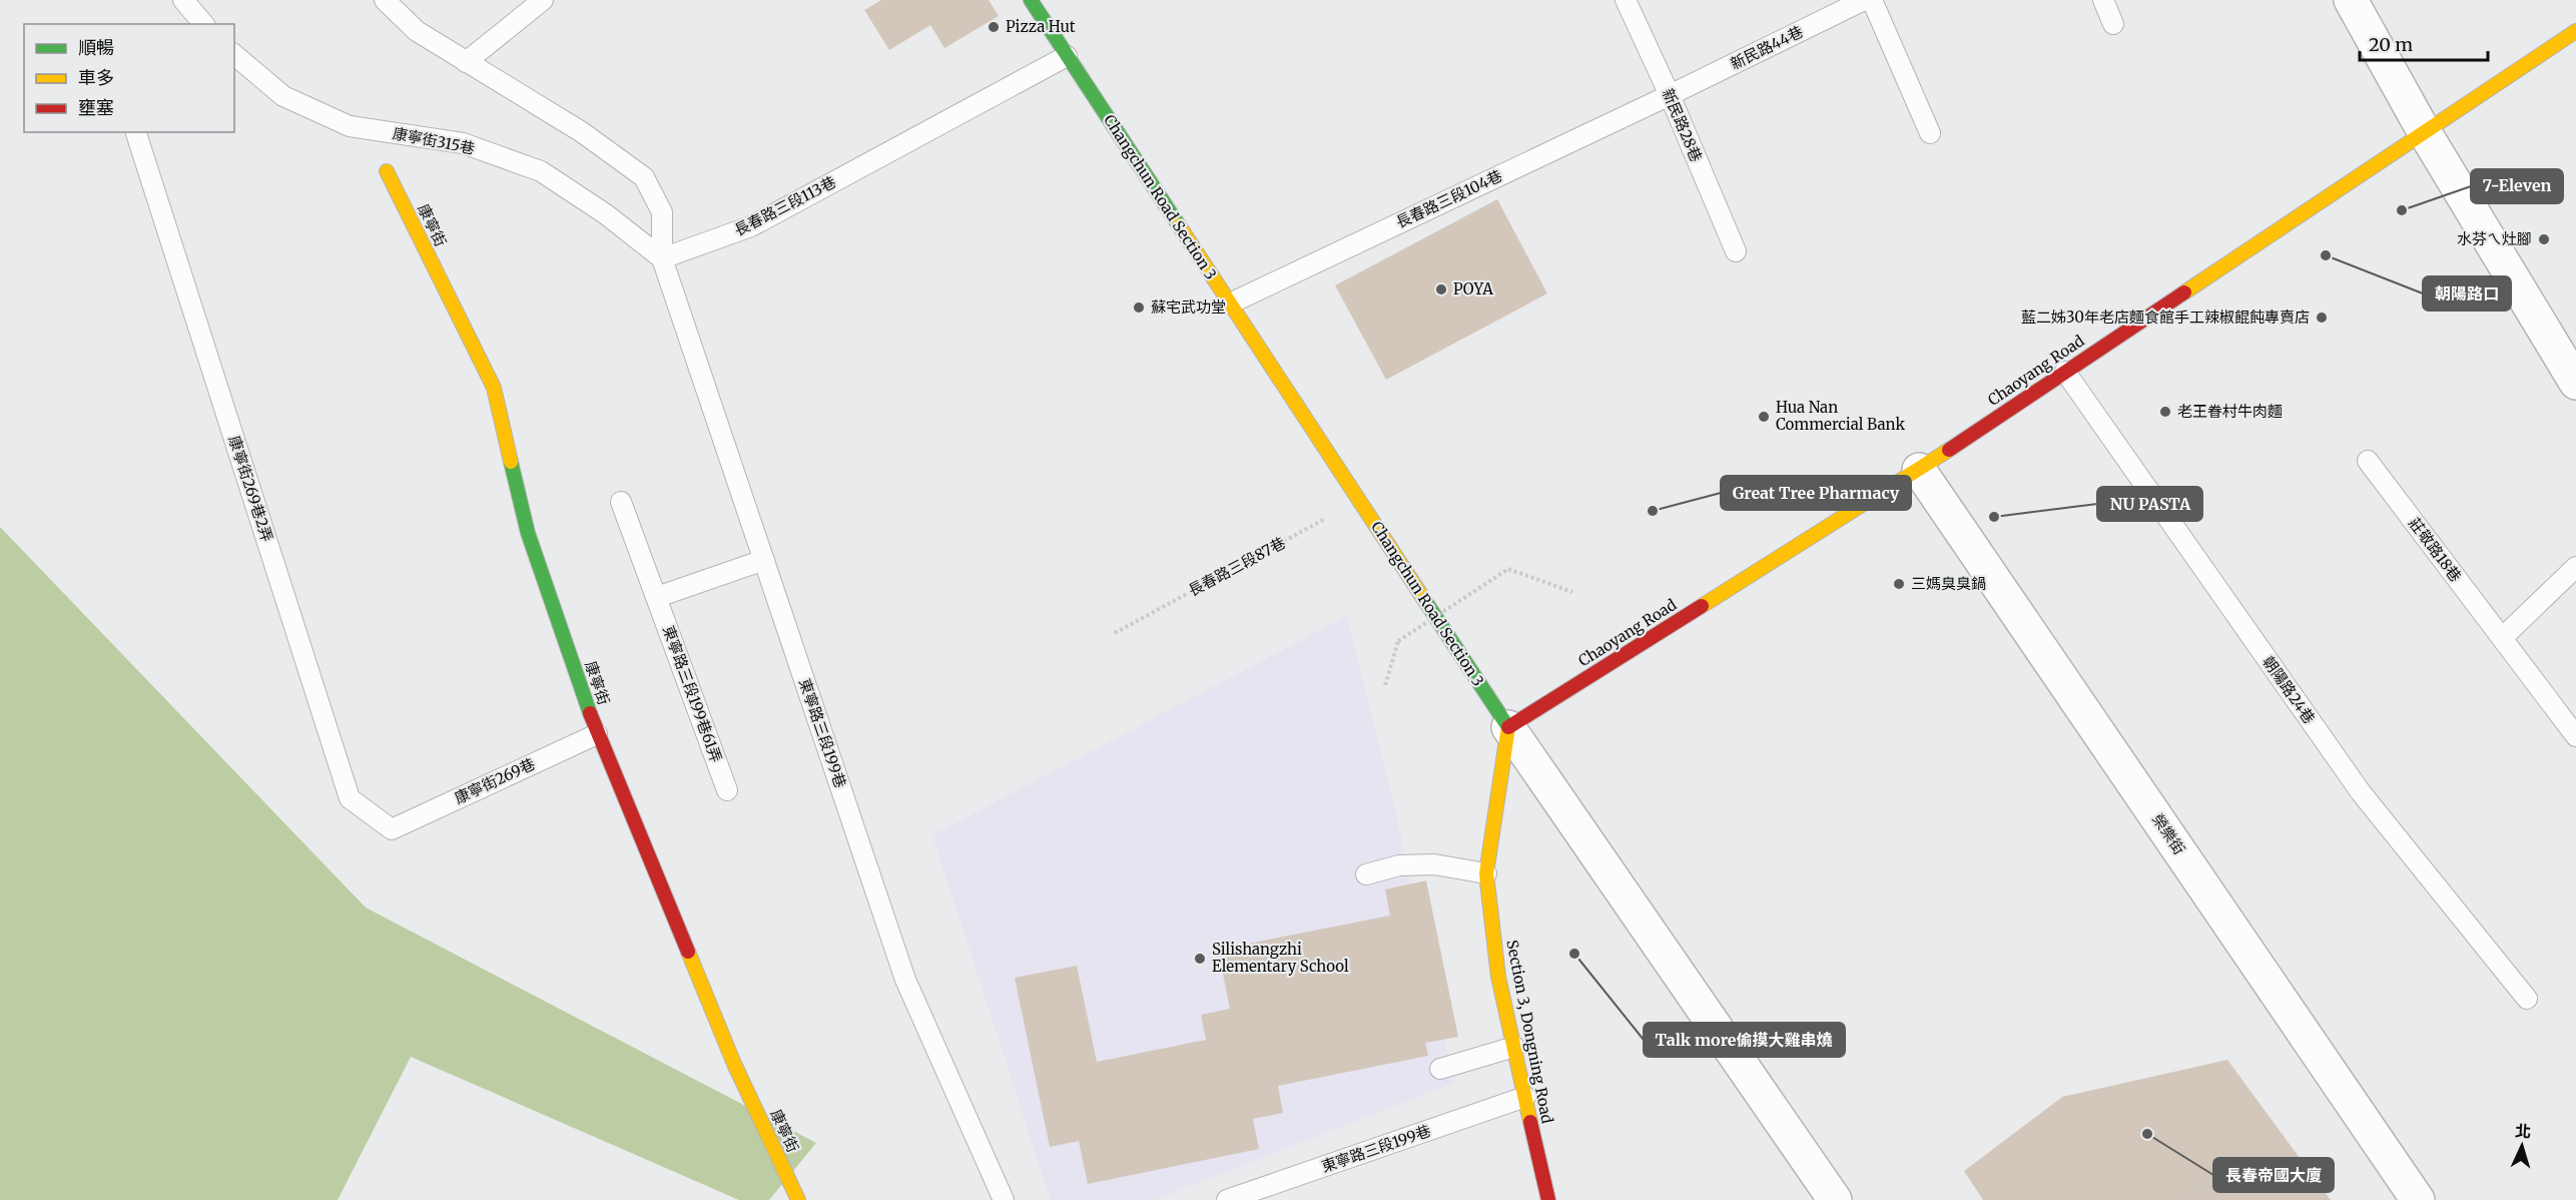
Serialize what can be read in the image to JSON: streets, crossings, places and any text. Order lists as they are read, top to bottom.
{
  "streets": {
    "main road": [
      "Changchun Road Section 3",
      "康寧街",
      "Chaoyang Road",
      "Section 3, Dongning Road"
    ],
    "street": ["榮樂街"],
    "lane": [
      "新民路44巷",
      "新民路28巷",
      "康寧街315巷",
      "長春路三段104巷",
      "長春路三段113巷",
      "康寧街269巷2弄",
      "莊敬路18巷",
      "朝陽路24巷",
      "東寧路三段199巷61弄",
      "東寧路三段199巷",
      "康寧街269巷"
    ],
    "path": ["長春路三段87巷"]
  },
  "crossings": [
    ["新民路44巷", "新民路28巷"],
    ["新民路44巷", "長春路三段104巷"],
    ["新民路28巷", "長春路三段104巷"],
    ["康寧街315巷", "長春路三段113巷"],
    ["康寧街315巷", "東寧路三段199巷"],
    ["Changchun Road Section 3", "長春路三段104巷"],
    ["Changchun Road Section 3", "長春路三段113巷"],
    ["Changchun Road Section 3", "Chaoyang Road"],
    ["Changchun Road Section 3", "長春路三段87巷"],
    ["Changchun Road Section 3", "Section 3, Dongning Road"],
    ["長春路三段113巷", "東寧路三段199巷"],
    ["康寧街", "康寧街269巷"],
    ["Chaoyang Road", "朝陽路24巷"],
    ["Chaoyang Road", "榮樂街"],
    ["Chaoyang Road", "Section 3, Dongning Road"],
    ["康寧街269巷2弄", "康寧街269巷"],
    ["東寧路三段199巷", "Section 3, Dongning Road"]
  ],
  "places": [
    "Pizza Hut",
    "7-Eleven",
    "水芬ㄟ灶腳",
    "朝陽路口",
    "POYA",
    "蘇宅武功堂",
    "藍二姊30年老店麵食館手工辣椒餛飩專賣店",
    "老王眷村牛肉麵",
    "Hua Nan Commercial Bank",
    "Great Tree Pharmacy",
    "NU PASTA",
    "三媽臭臭鍋",
    "Talk more偷摸大雞串燒",
    "Silishangzhi Elementary School",
    "長春帝國大廈"
  ],
  "legend": ["順暢", "車多", "壅塞"],
  "scale_bar": "20 m",
  "north": "top"
}
